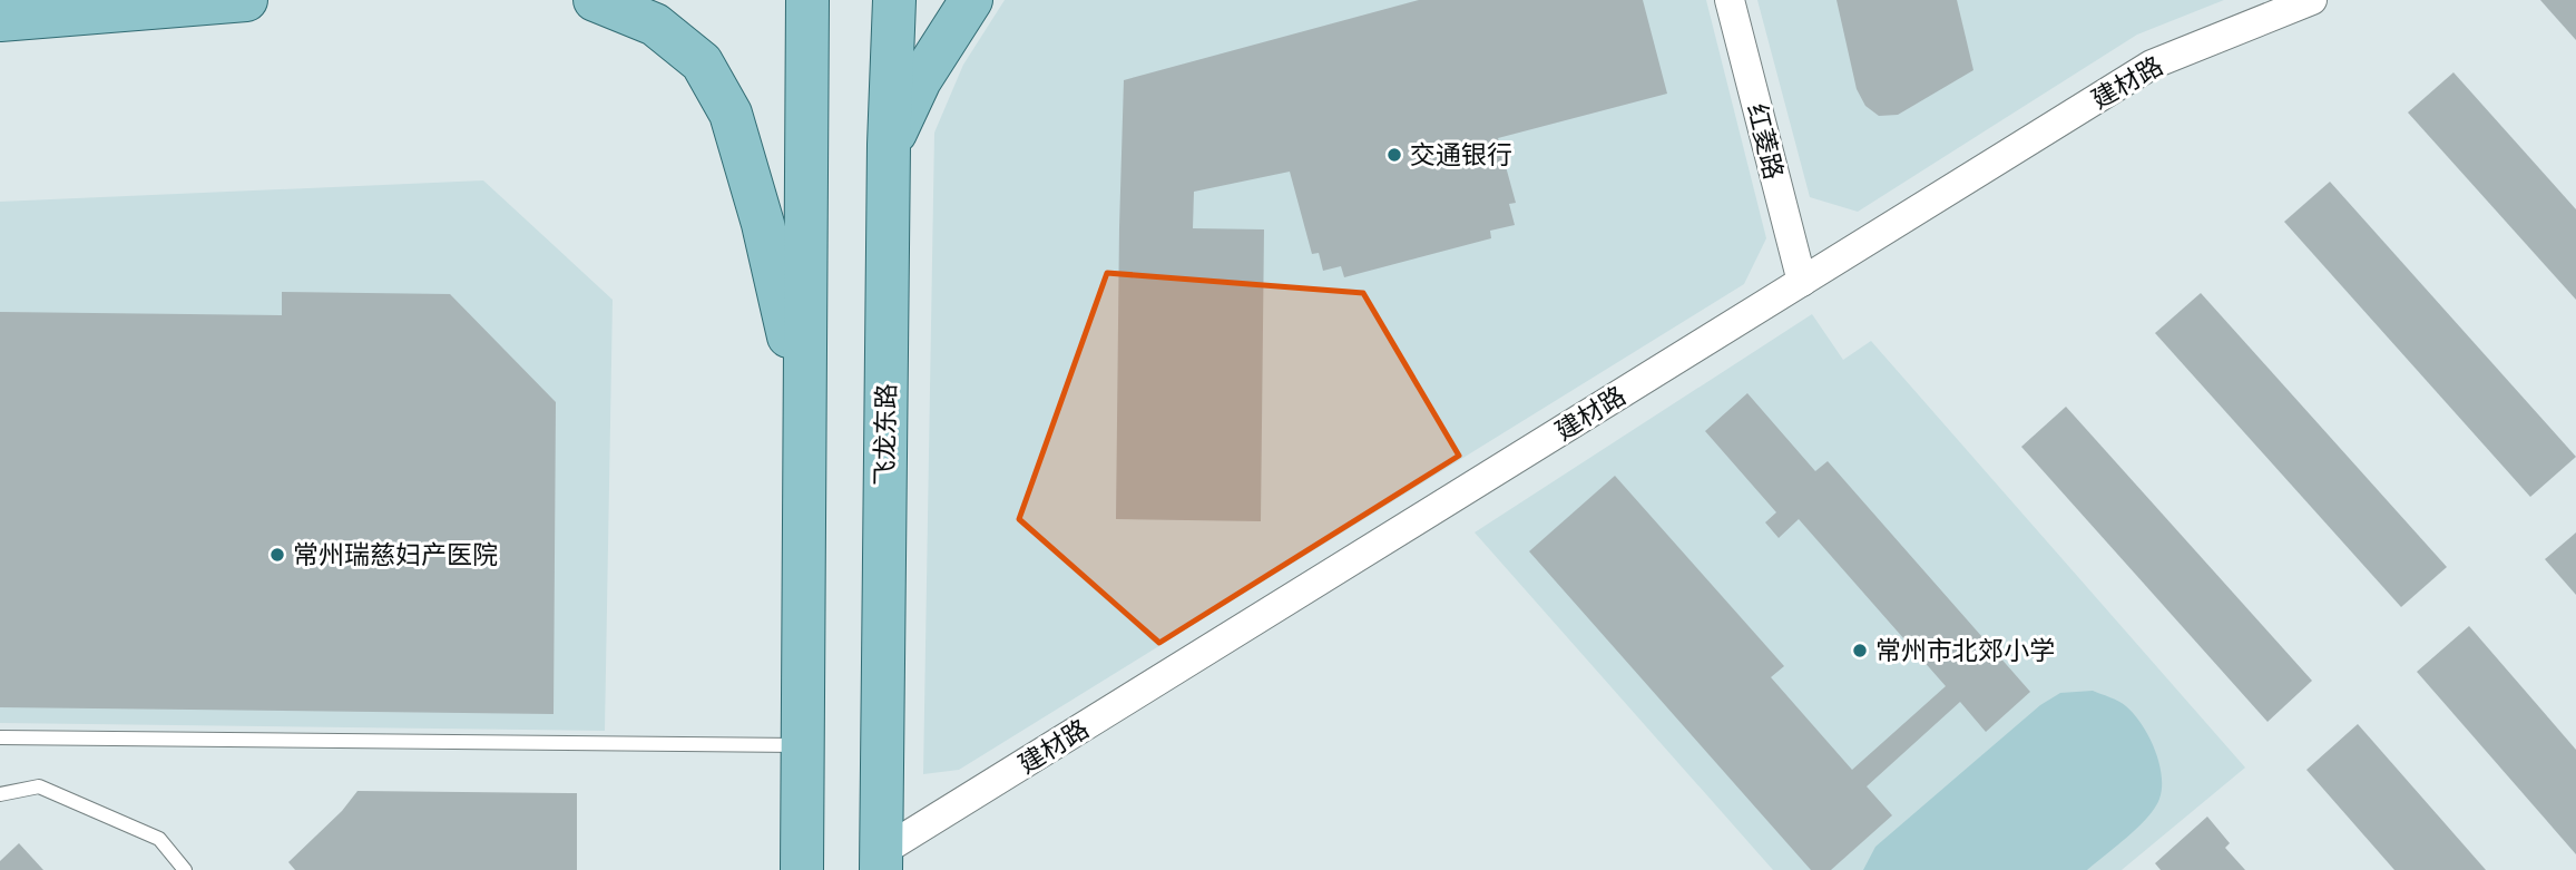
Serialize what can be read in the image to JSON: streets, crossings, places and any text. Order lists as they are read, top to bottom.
{
  "streets": {
    "main road": ["飞龙东路"],
    "street": ["建材路", "红菱路"]
  },
  "crossings": [
    ["建材路", "红菱路"],
    ["建材路", "飞龙东路"]
  ],
  "places": ["交通银行", "常州瑞慈妇产医院", "常州市北郊小学"]
}
